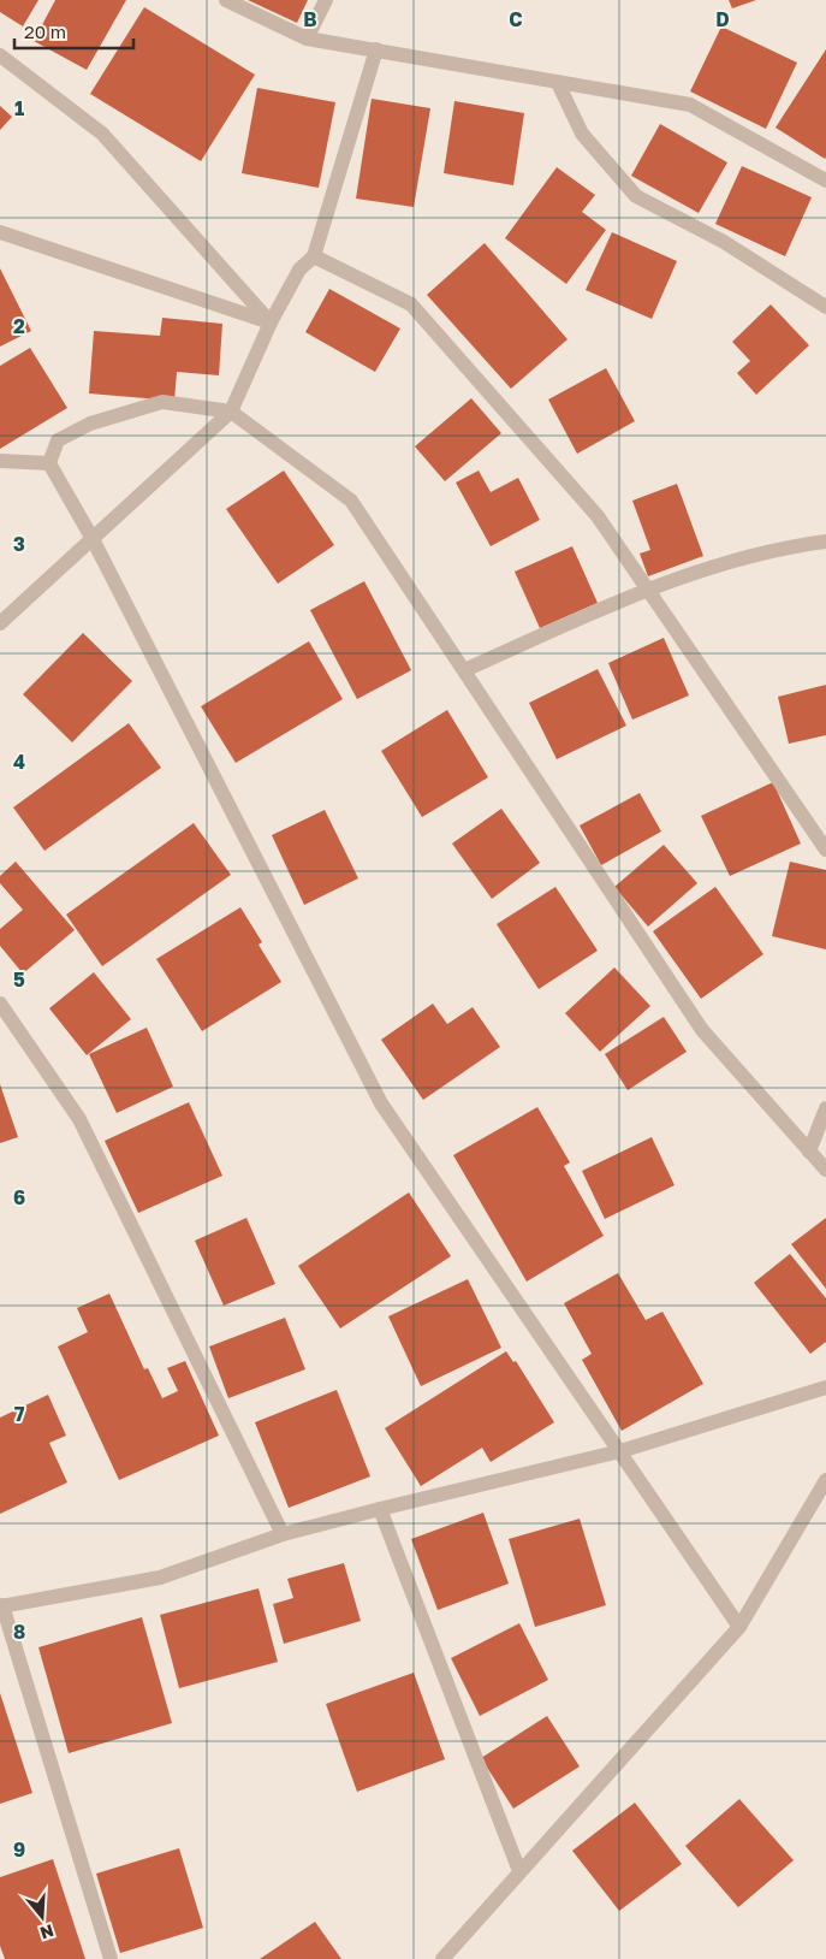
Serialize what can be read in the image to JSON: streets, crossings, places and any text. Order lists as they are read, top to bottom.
{
  "scale_bar": "20 m",
  "north": "bottom",
  "grid": {
    "columns": ["B", "C", "D"],
    "rows": [
      "1",
      "2",
      "3",
      "4",
      "5",
      "6",
      "7",
      "8",
      "9"
    ]
  }
}
